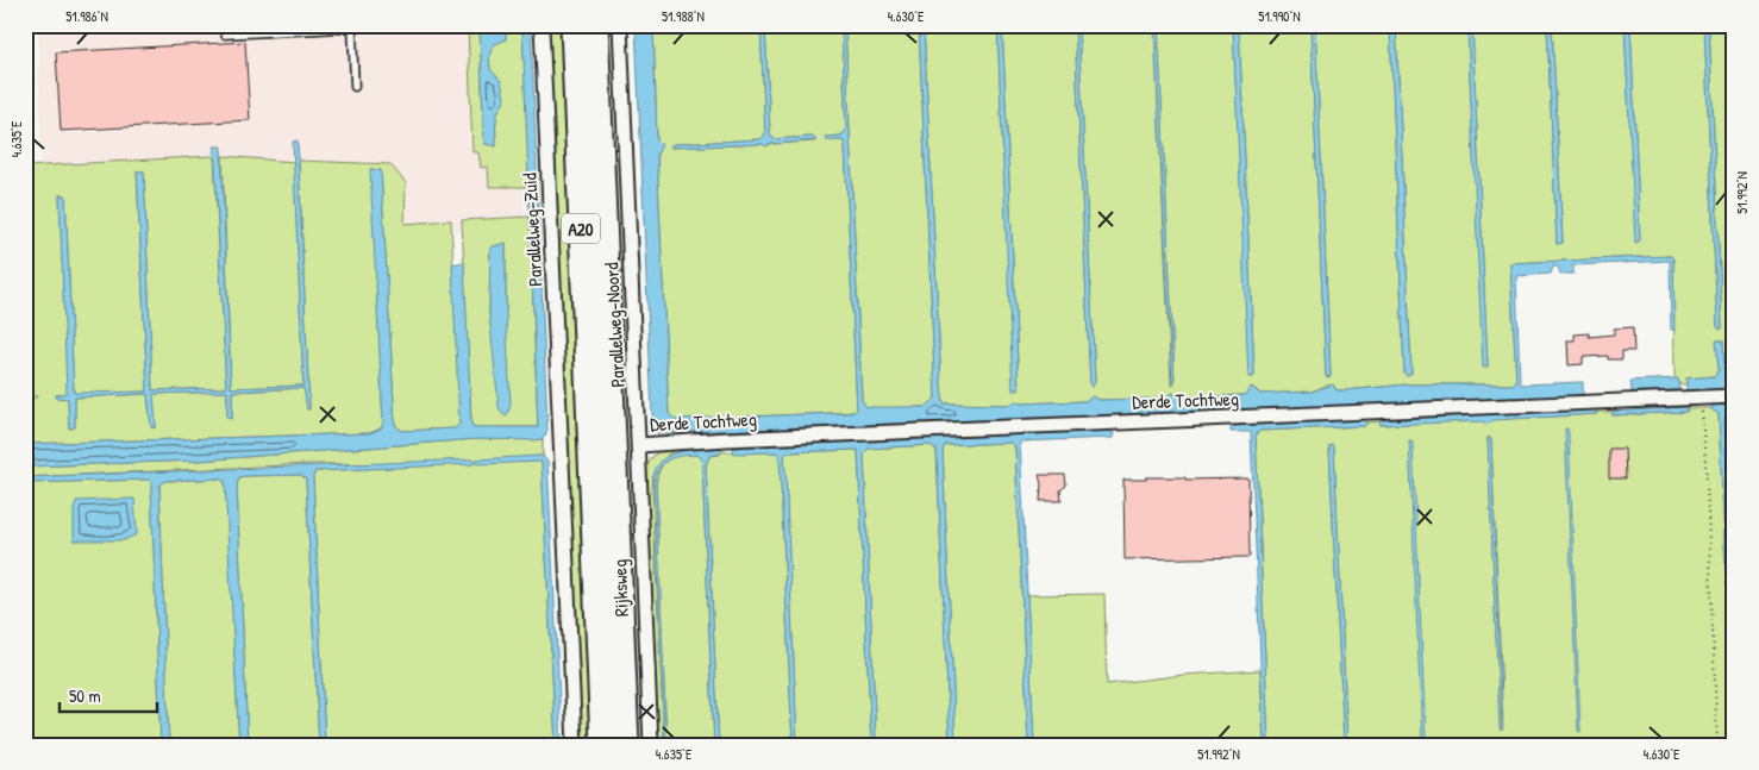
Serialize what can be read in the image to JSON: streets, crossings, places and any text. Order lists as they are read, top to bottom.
{
  "streets": {
    "highway": ["A20", "Rijksweg"],
    "street": ["Parallelweg-Zuid", "Parallelweg-Noord", "Derde Tochtweg"]
  },
  "crossings": [
    ["A20", "Rijksweg"],
    ["Parallelweg-Noord", "Derde Tochtweg"],
    ["Parallelweg-Noord", "Rijksweg"],
    ["Derde Tochtweg", "Rijksweg"]
  ],
  "scale_bar": "50 m",
  "coordinates": [
    "51.986°N",
    "51.988°N",
    "4.630°E",
    "51.990°N",
    "4.635°E",
    "51.992°N"
  ]
}
